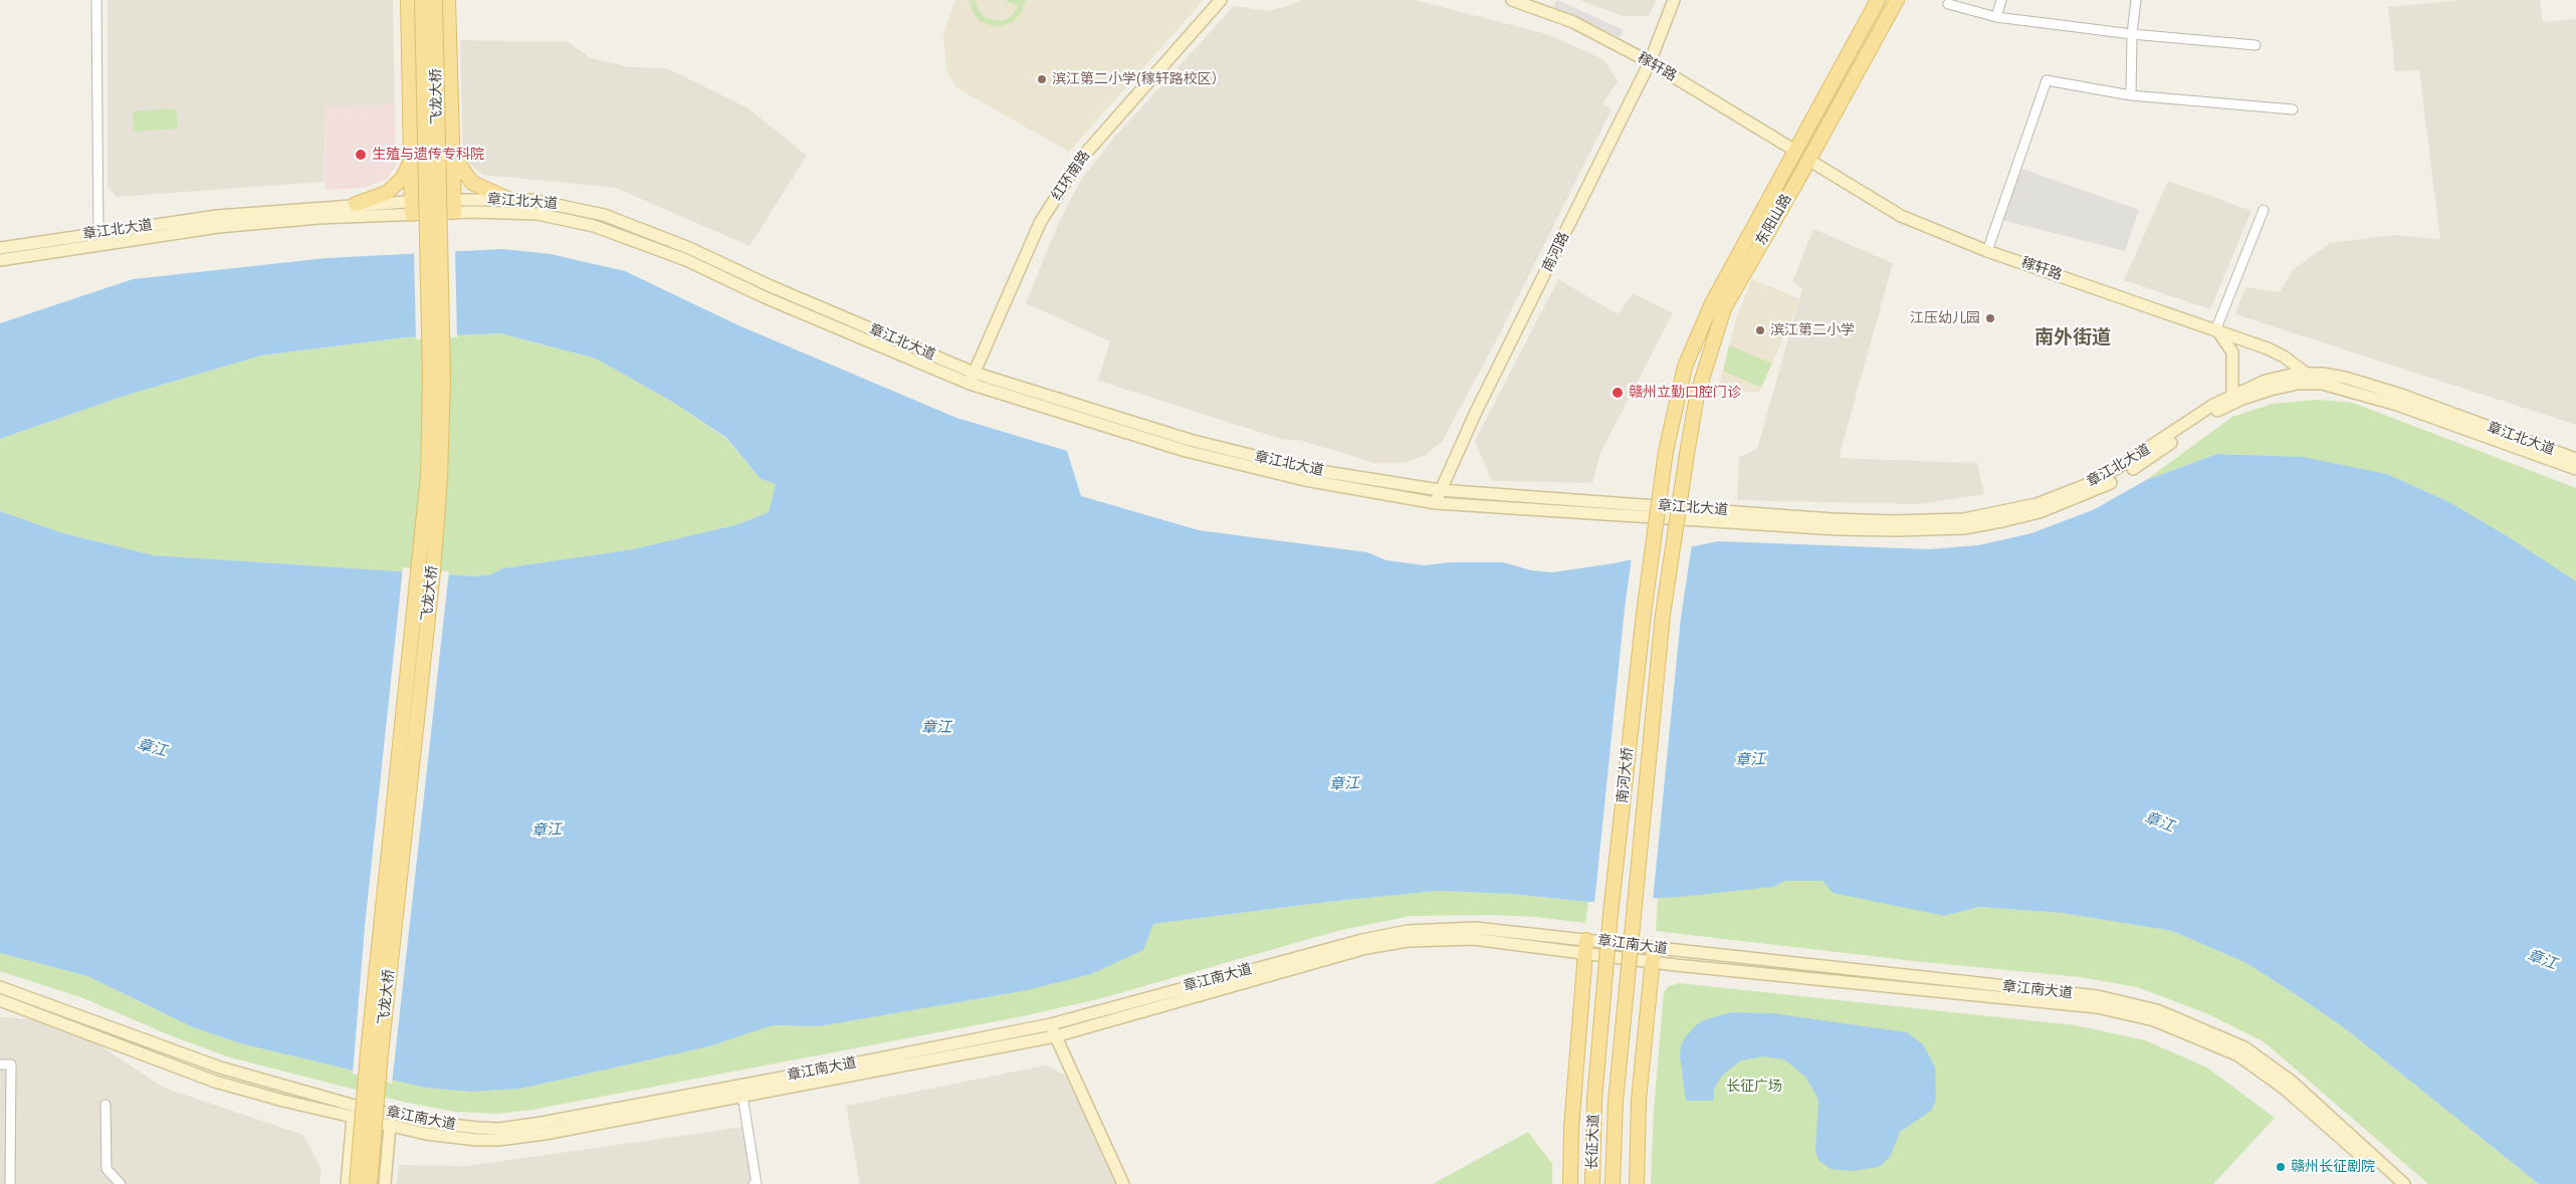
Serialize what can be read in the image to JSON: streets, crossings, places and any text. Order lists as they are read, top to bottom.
{
  "streets": {
    "main road": [
      "稼轩路",
      "飞龙大桥",
      "红环南路",
      "章江北大道",
      "东阳山路",
      "南河路",
      "南河大桥",
      "章江南大道",
      "长征大道"
    ]
  },
  "crossings": [
    ["稼轩路", "章江北大道"],
    ["稼轩路", "东阳山路"],
    ["稼轩路", "南河路"],
    ["红环南路", "章江北大道"],
    ["章江北大道", "南河路"],
    ["东阳山路", "南河大桥"],
    ["南河大桥", "长征大道"]
  ],
  "districts": ["南外街道"],
  "water": ["章江"],
  "parks": ["长征广场"],
  "places": [
    "滨江第二小学(稼轩路校区）",
    "生殖与遗传专科院",
    "江压幼儿园",
    "滨江第二小学",
    "赣州立勤口腔门诊",
    "赣州长征剧院"
  ]
}
